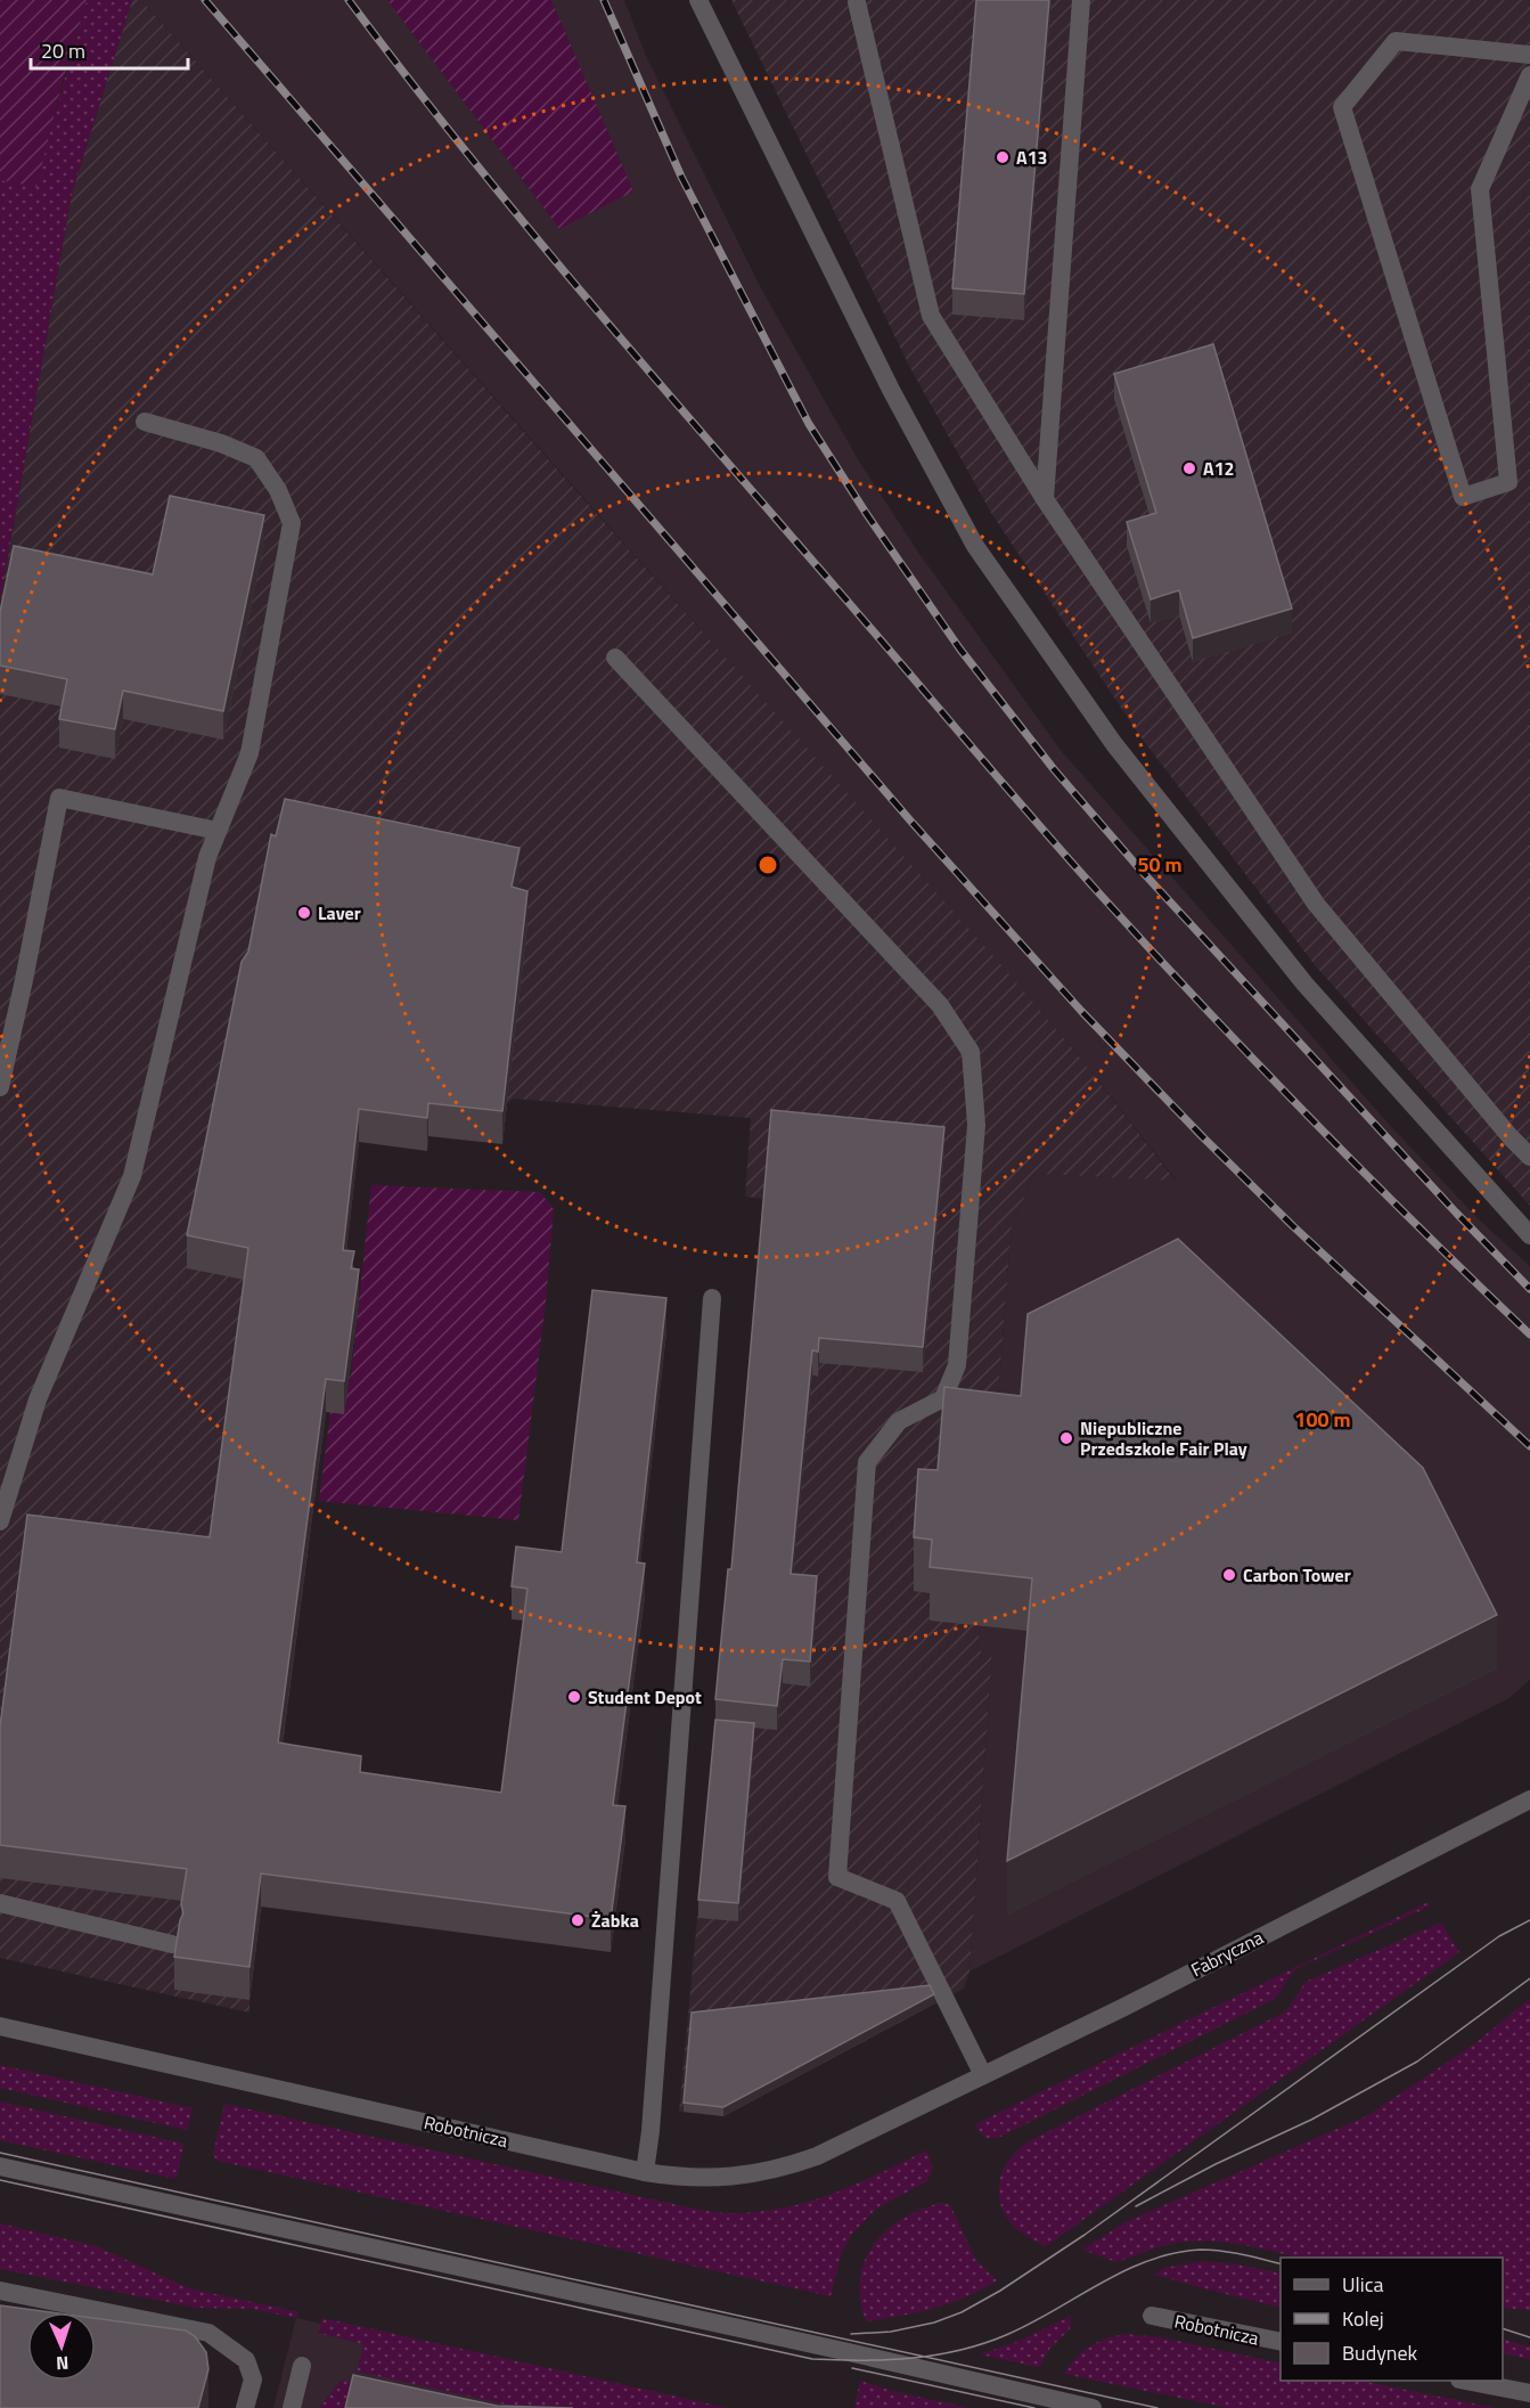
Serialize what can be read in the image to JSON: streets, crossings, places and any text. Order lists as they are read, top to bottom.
{
  "streets": {
    "street": ["Fabryczna", "Robotnicza"]
  },
  "crossings": [
    ["Fabryczna", "Robotnicza"]
  ],
  "places": [
    "A13",
    "A12",
    "Laver",
    "Niepubliczne Przedszkole Fair Play",
    "Carbon Tower",
    "Student Depot",
    "Żabka"
  ],
  "legend": ["Ulica", "Kolej", "Budynek"],
  "scale_bar": "20 m",
  "north": "bottom",
  "rings": ["50 m", "100 m"]
}
